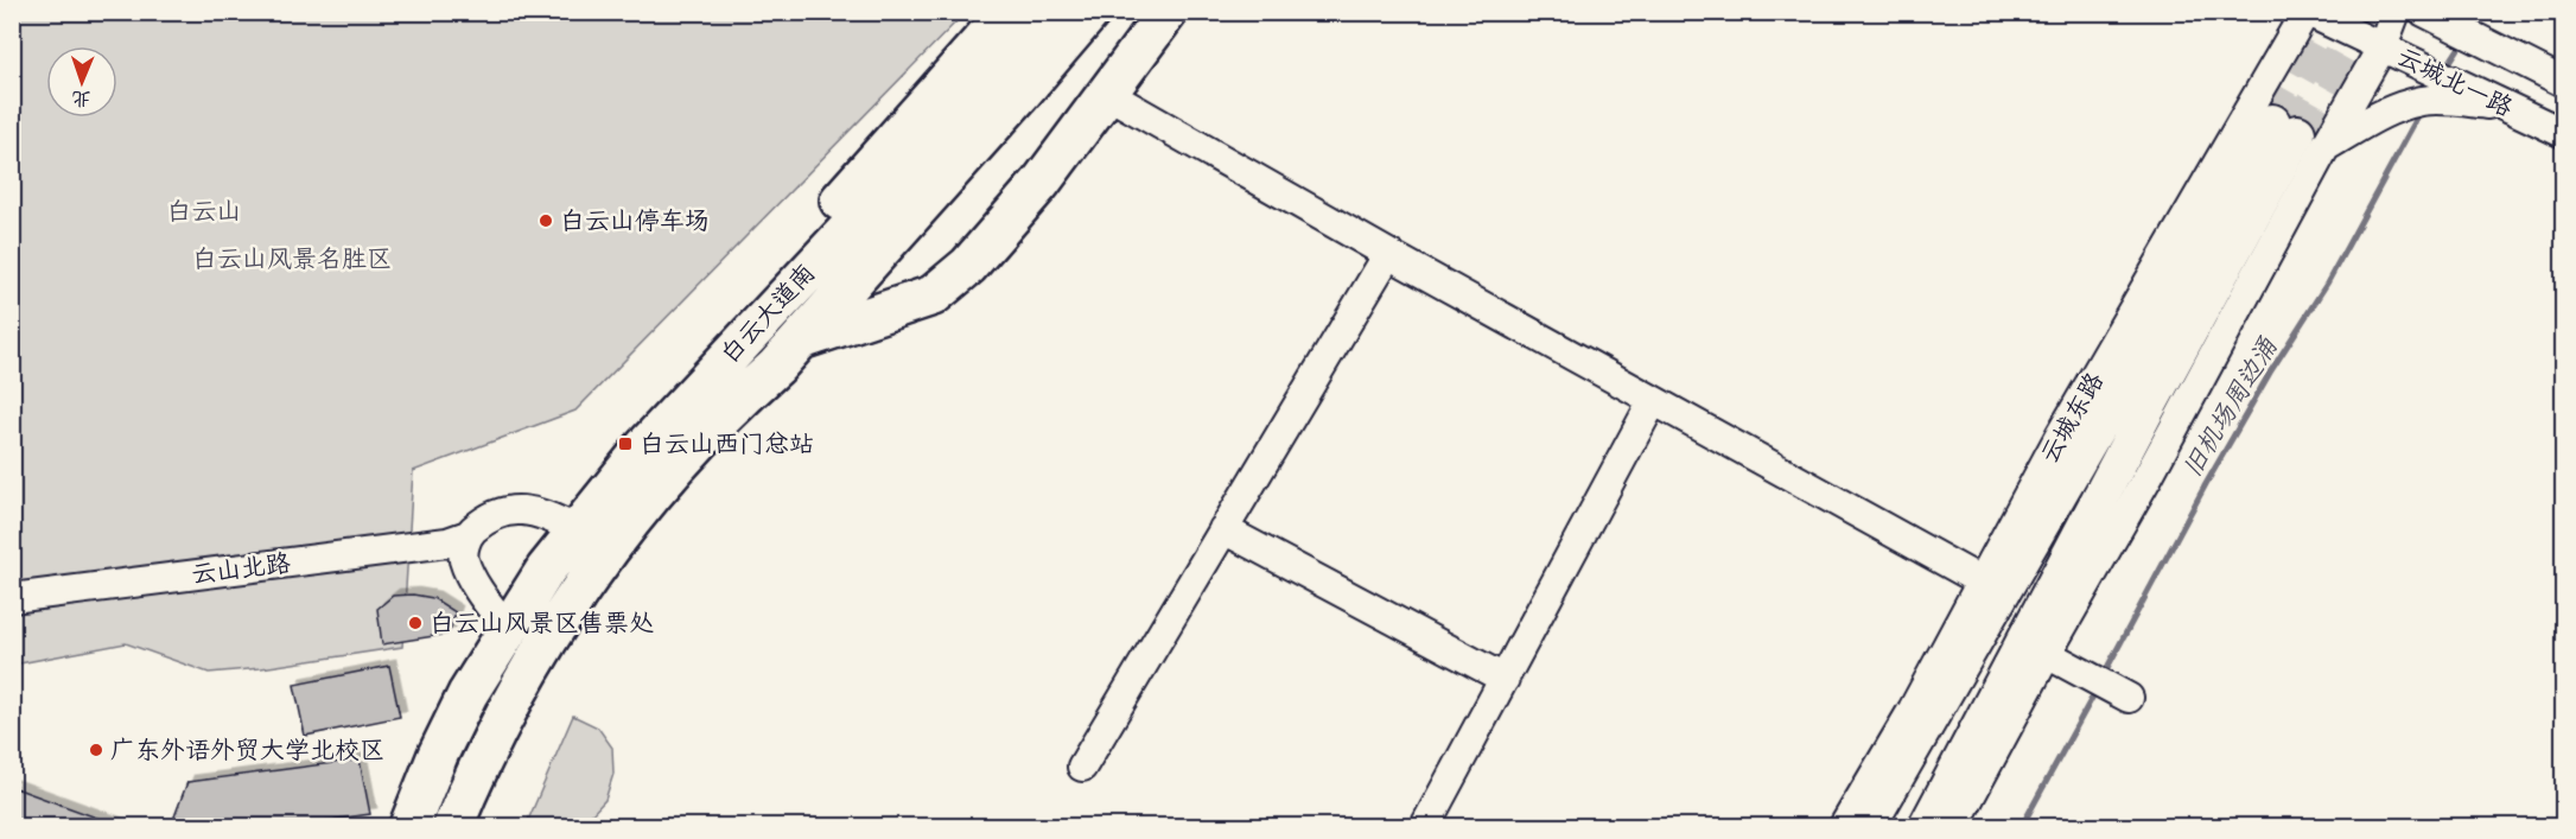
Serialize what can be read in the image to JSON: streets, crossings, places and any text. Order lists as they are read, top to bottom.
{
  "streets": {
    "highway": ["白云大道南"],
    "main road": ["云城东路"],
    "street": ["云城北一路", "云山北路"]
  },
  "crossings": [
    ["云城北一路", "云城东路"]
  ],
  "water": ["旧机场周边涌"],
  "parks": ["白云山", "白云山风景名胜区"],
  "places": {
    "other": ["白云山停车场", "白云山风景区售票处", "广东外语外贸大学北校区"],
    "transit": ["白云山西门总站"]
  },
  "north": "bottom"
}
